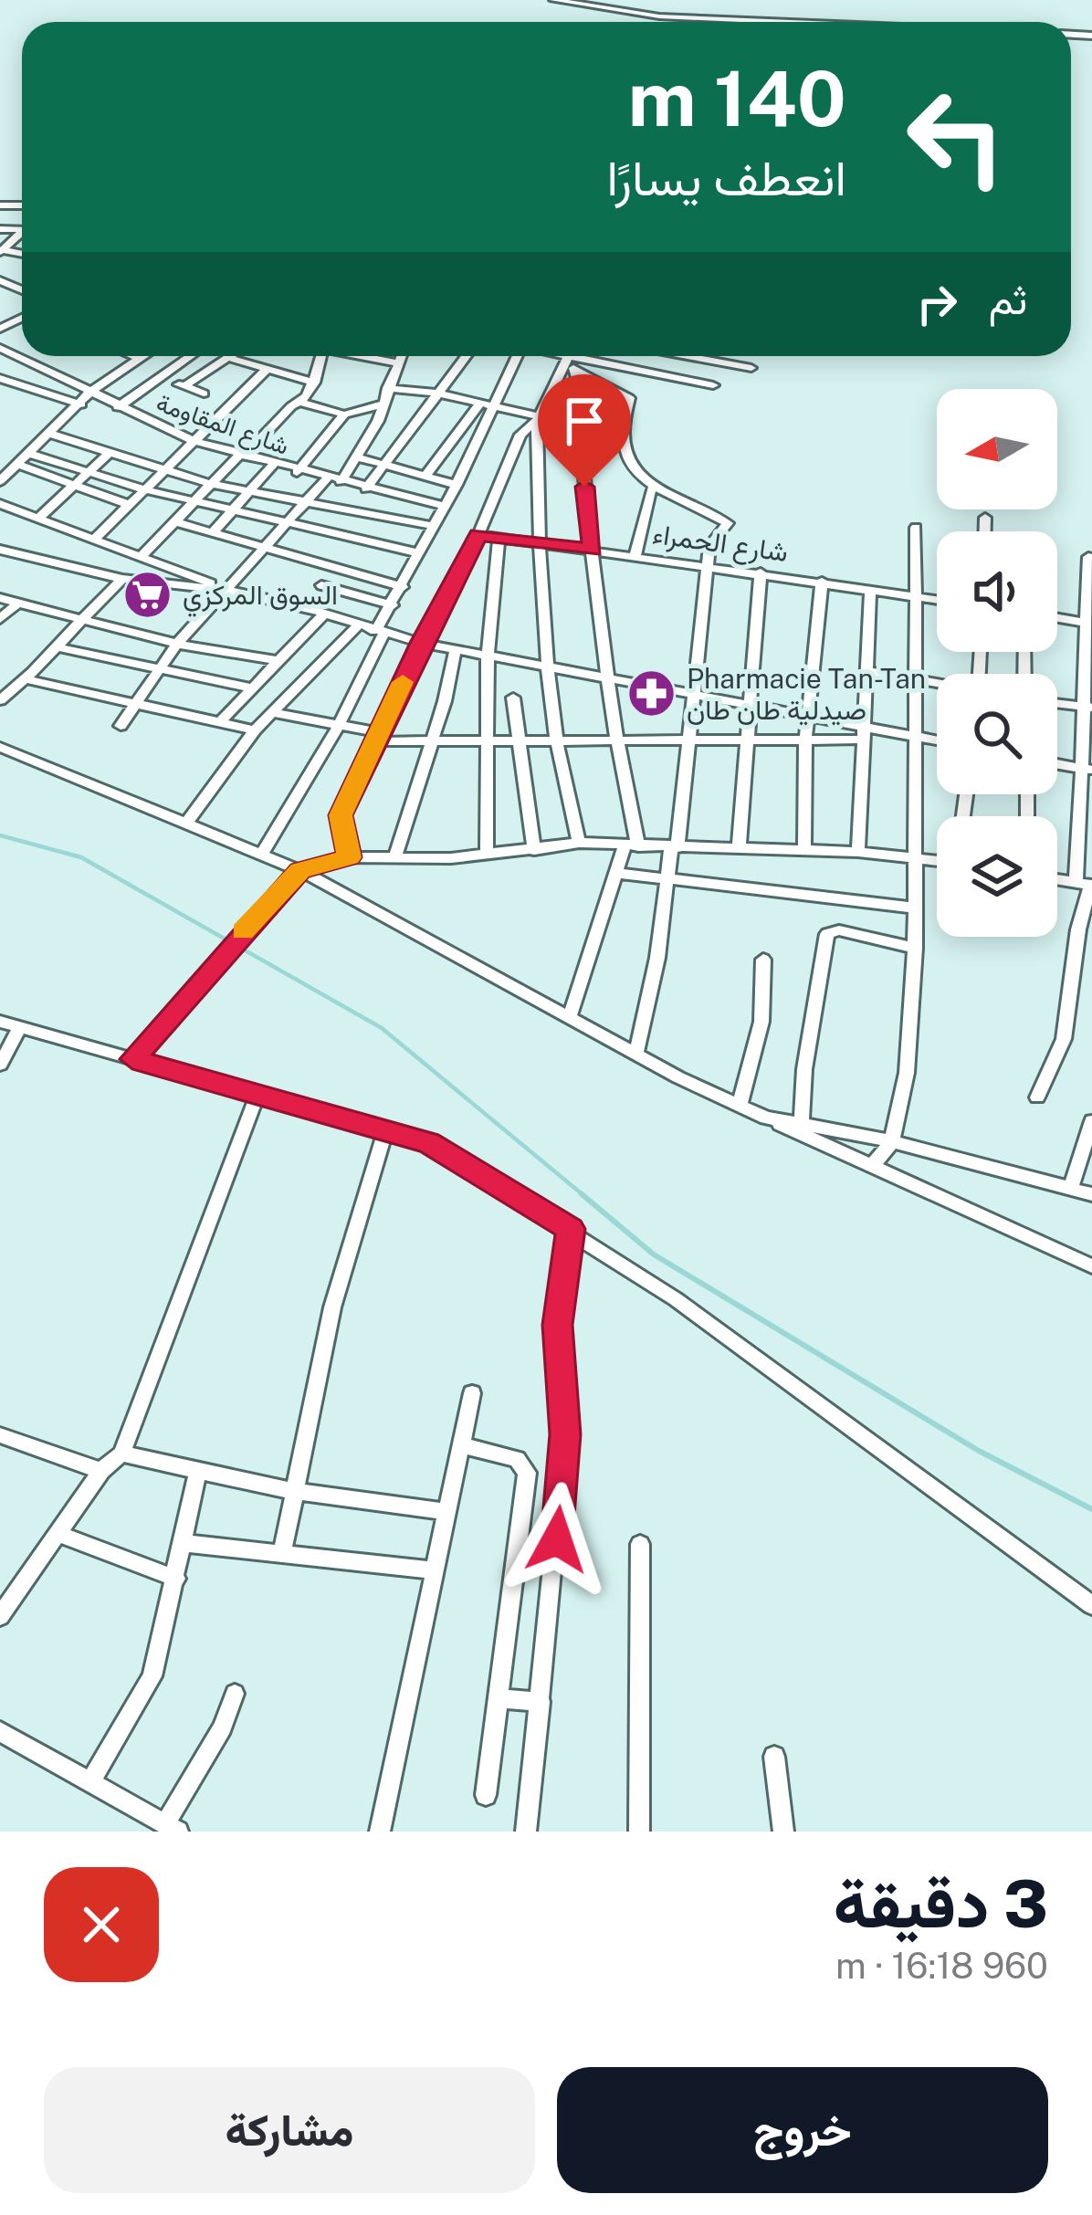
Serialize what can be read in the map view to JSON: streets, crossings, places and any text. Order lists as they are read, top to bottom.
{
  "streets": {
    "street": ["شارع المقاومة", "شارع الحمراء"]
  },
  "places": {
    "supermarket": ["السوق المركزي"],
    "pharmacy": ["Pharmacie Tan-Tan صيدلية طان طان"]
  },
  "north": "left",
  "page": {
    "turn": ["140 m", "انعطف يسارًا"],
    "then": "ثم",
    "heading": ["3 دقيقة", "960 m · 16:18"],
    "buttons": ["خروج", "مشاركة"]
  }
}
